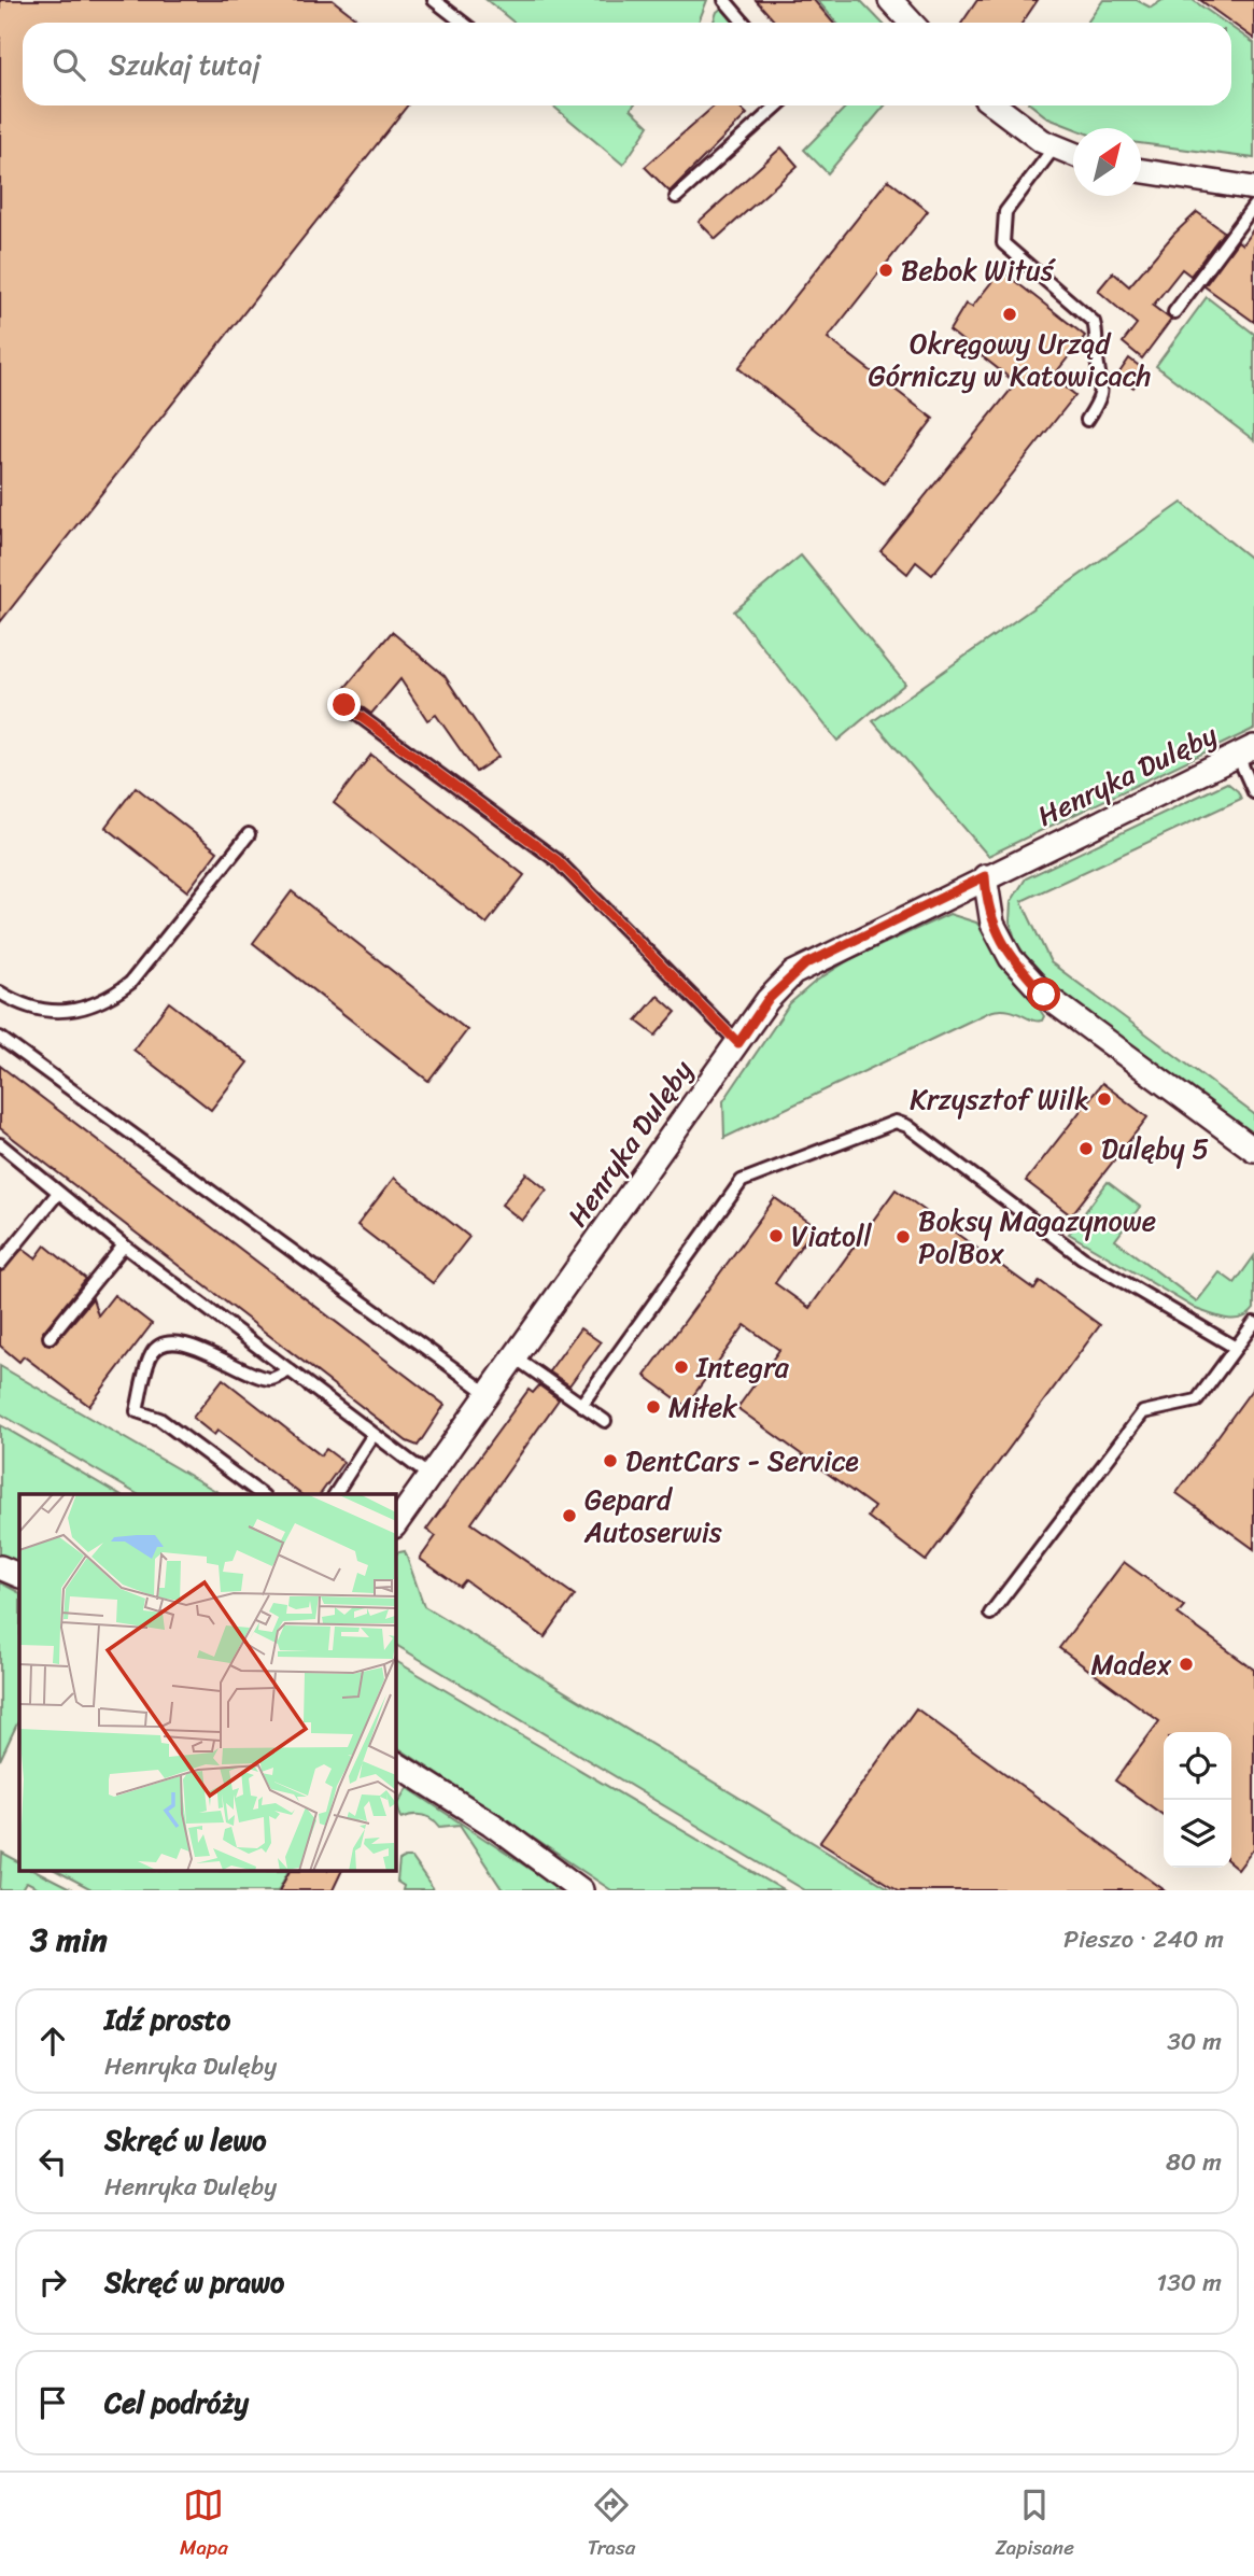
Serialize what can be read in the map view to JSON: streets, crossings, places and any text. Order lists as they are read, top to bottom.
{
  "streets": {
    "street": ["Henryka Dulęby"]
  },
  "places": [
    "Bebok Wituś",
    "Okręgowy Urząd Górniczy w Katowicach",
    "Krzysztof Wilk",
    "Dulęby 5",
    "Viatoll",
    "Boksy Magazynowe PolBox",
    "Integra",
    "Miłek",
    "DentCars - Service",
    "Gepard Autoserwis",
    "Madex"
  ],
  "north": "top right",
  "page": {
    "search": "Szukaj tutaj",
    "heading": ["3 min", "Pieszo · 240 m"],
    "list": [
      ["Idź prosto", "Henryka Dulęby", "30 m"],
      ["Skręć w lewo", "Henryka Dulęby", "80 m"],
      ["Skręć w prawo", "130 m"],
      "Cel podróży"
    ],
    "nav": ["Mapa", "Trasa", "Zapisane"]
  }
}
